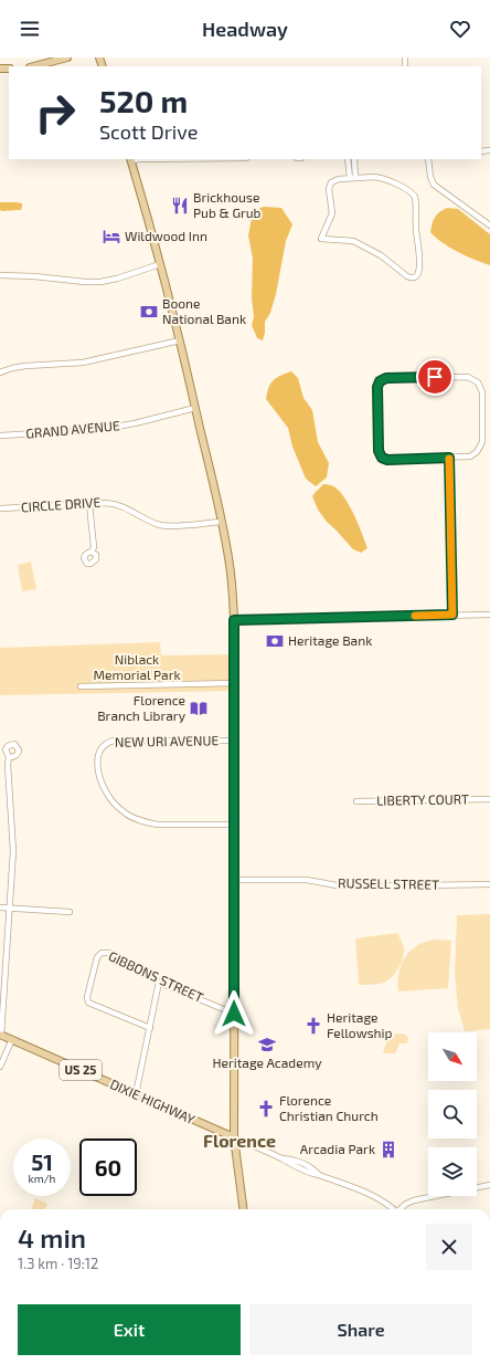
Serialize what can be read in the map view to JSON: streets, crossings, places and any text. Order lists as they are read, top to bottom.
{
  "streets": {
    "main road": ["US 25", "DIXIE HIGHWAY"],
    "street": [
      "GRAND AVENUE",
      "CIRCLE DRIVE",
      "NEW URI AVENUE",
      "LIBERTY COURT",
      "RUSSELL STREET",
      "GIBBONS STREET"
    ]
  },
  "districts": ["Florence"],
  "parks": ["Niblack Memorial Park"],
  "places": {
    "restaurant": ["Brickhouse Pub & Grub"],
    "hotel": ["Wildwood Inn"],
    "bank": ["Boone National Bank", "Heritage Bank"],
    "library": ["Florence Branch Library"],
    "church": ["Heritage Fellowship", "Florence Christian Church"],
    "school or university": ["Heritage Academy"],
    "building": ["Arcadia Park"]
  },
  "north": "bottom right",
  "page": {
    "header": "Headway",
    "turn": ["520 m", "Scott Drive"],
    "speed": "51 km/h",
    "limit": "60",
    "heading": ["4 min", "1.3 km · 19:12"],
    "buttons": ["Exit", "Share"]
  }
}
